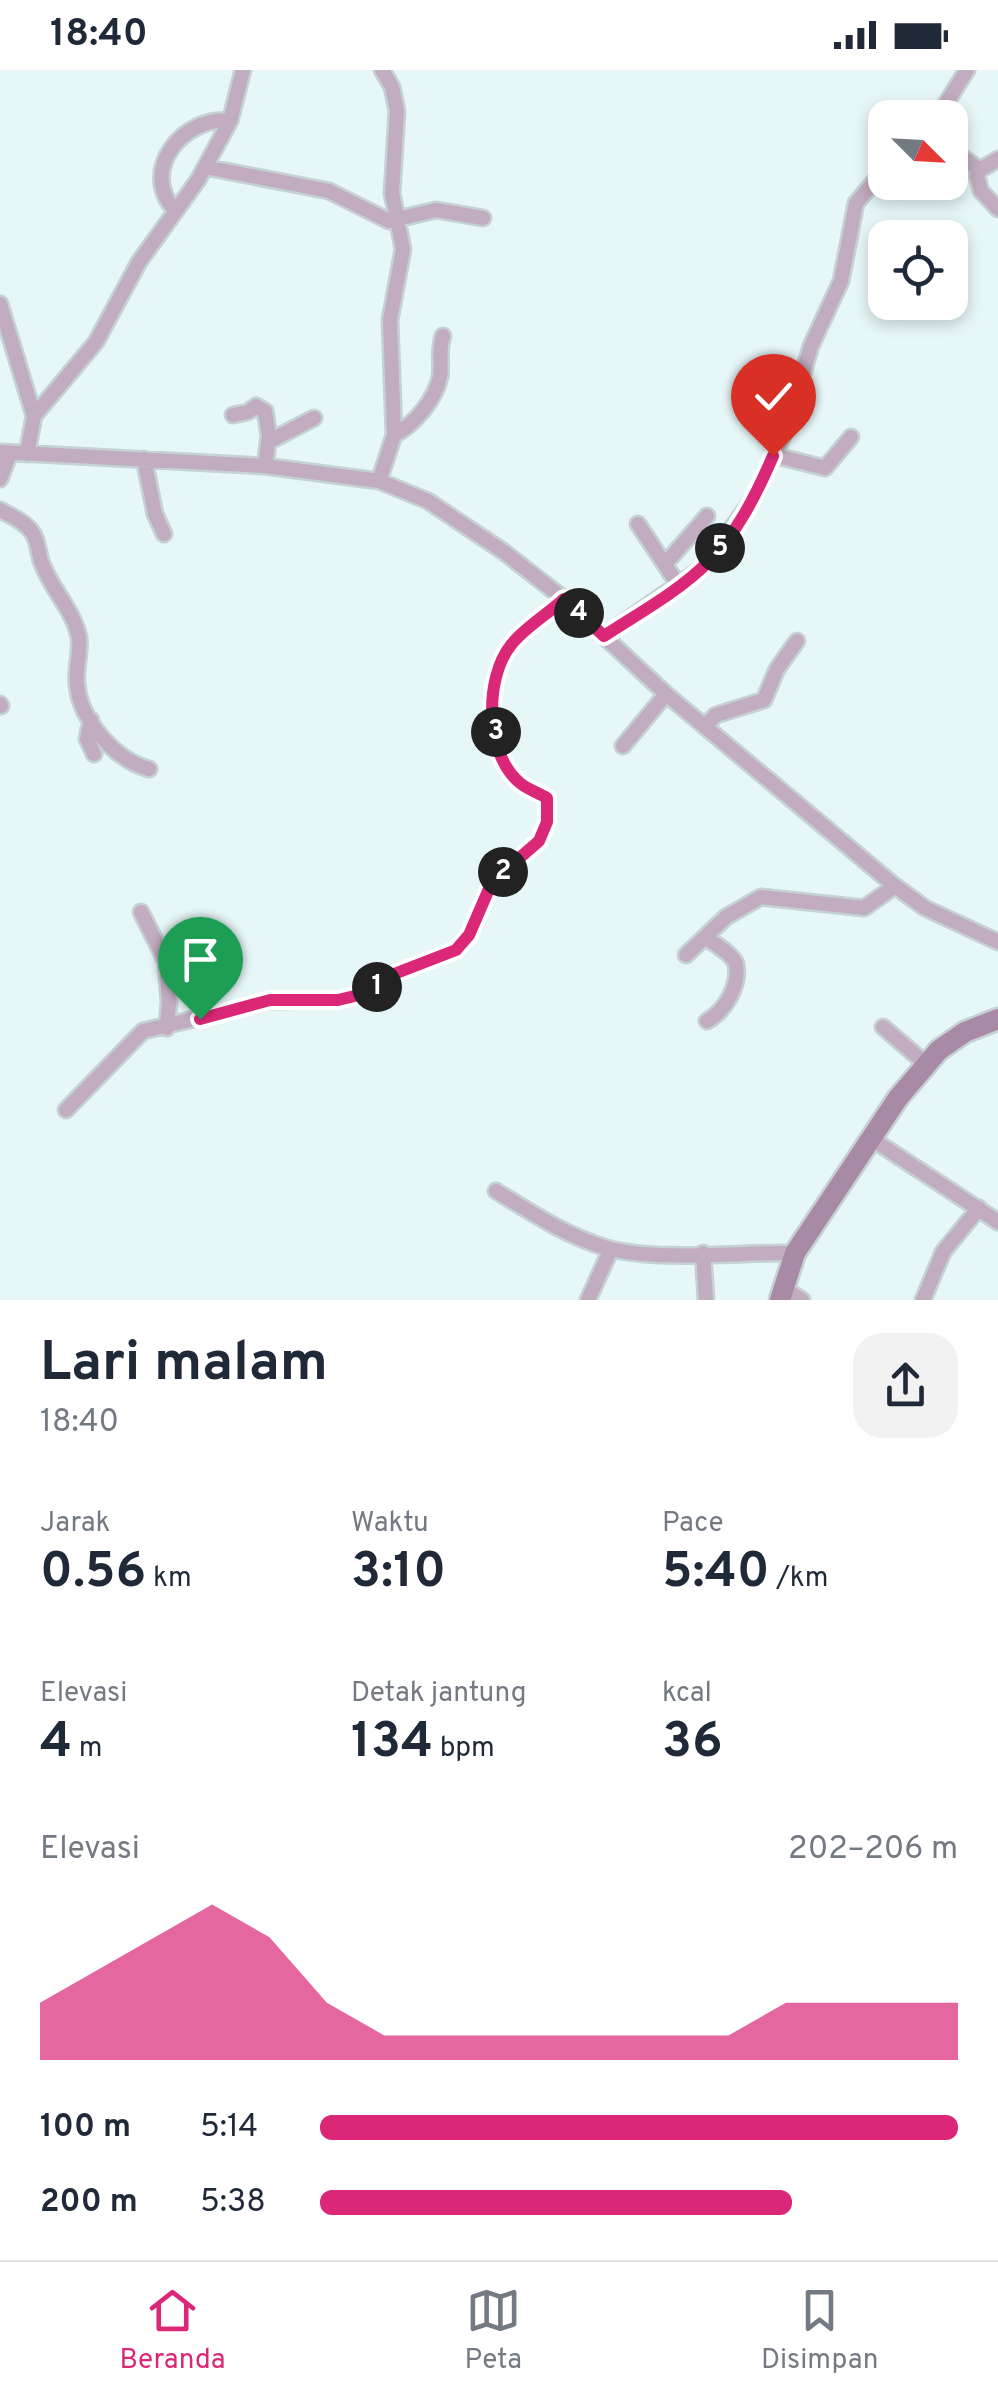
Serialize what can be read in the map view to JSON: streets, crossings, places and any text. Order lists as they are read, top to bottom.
{
  "north": "bottom right",
  "page": {
    "status": "18:40",
    "pins": [
      "5",
      "4",
      "3",
      "2",
      "1"
    ],
    "heading": ["Lari malam", "18:40"],
    "stats": [
      ["Jarak", "0.56 km"],
      ["Waktu", "3:10"],
      ["Pace", "5:40 /km"],
      ["Elevasi", "4 m"],
      ["Detak jantung", "134 bpm"],
      ["kcal", "36"]
    ],
    "chart": ["Elevasi", "202–206 m"],
    "list": [
      {
        "name": "100 m",
        "note": "5:14"
      },
      {
        "name": "200 m",
        "note": "5:38"
      }
    ],
    "tabs": ["Beranda", "Peta", "Disimpan"]
  }
}
